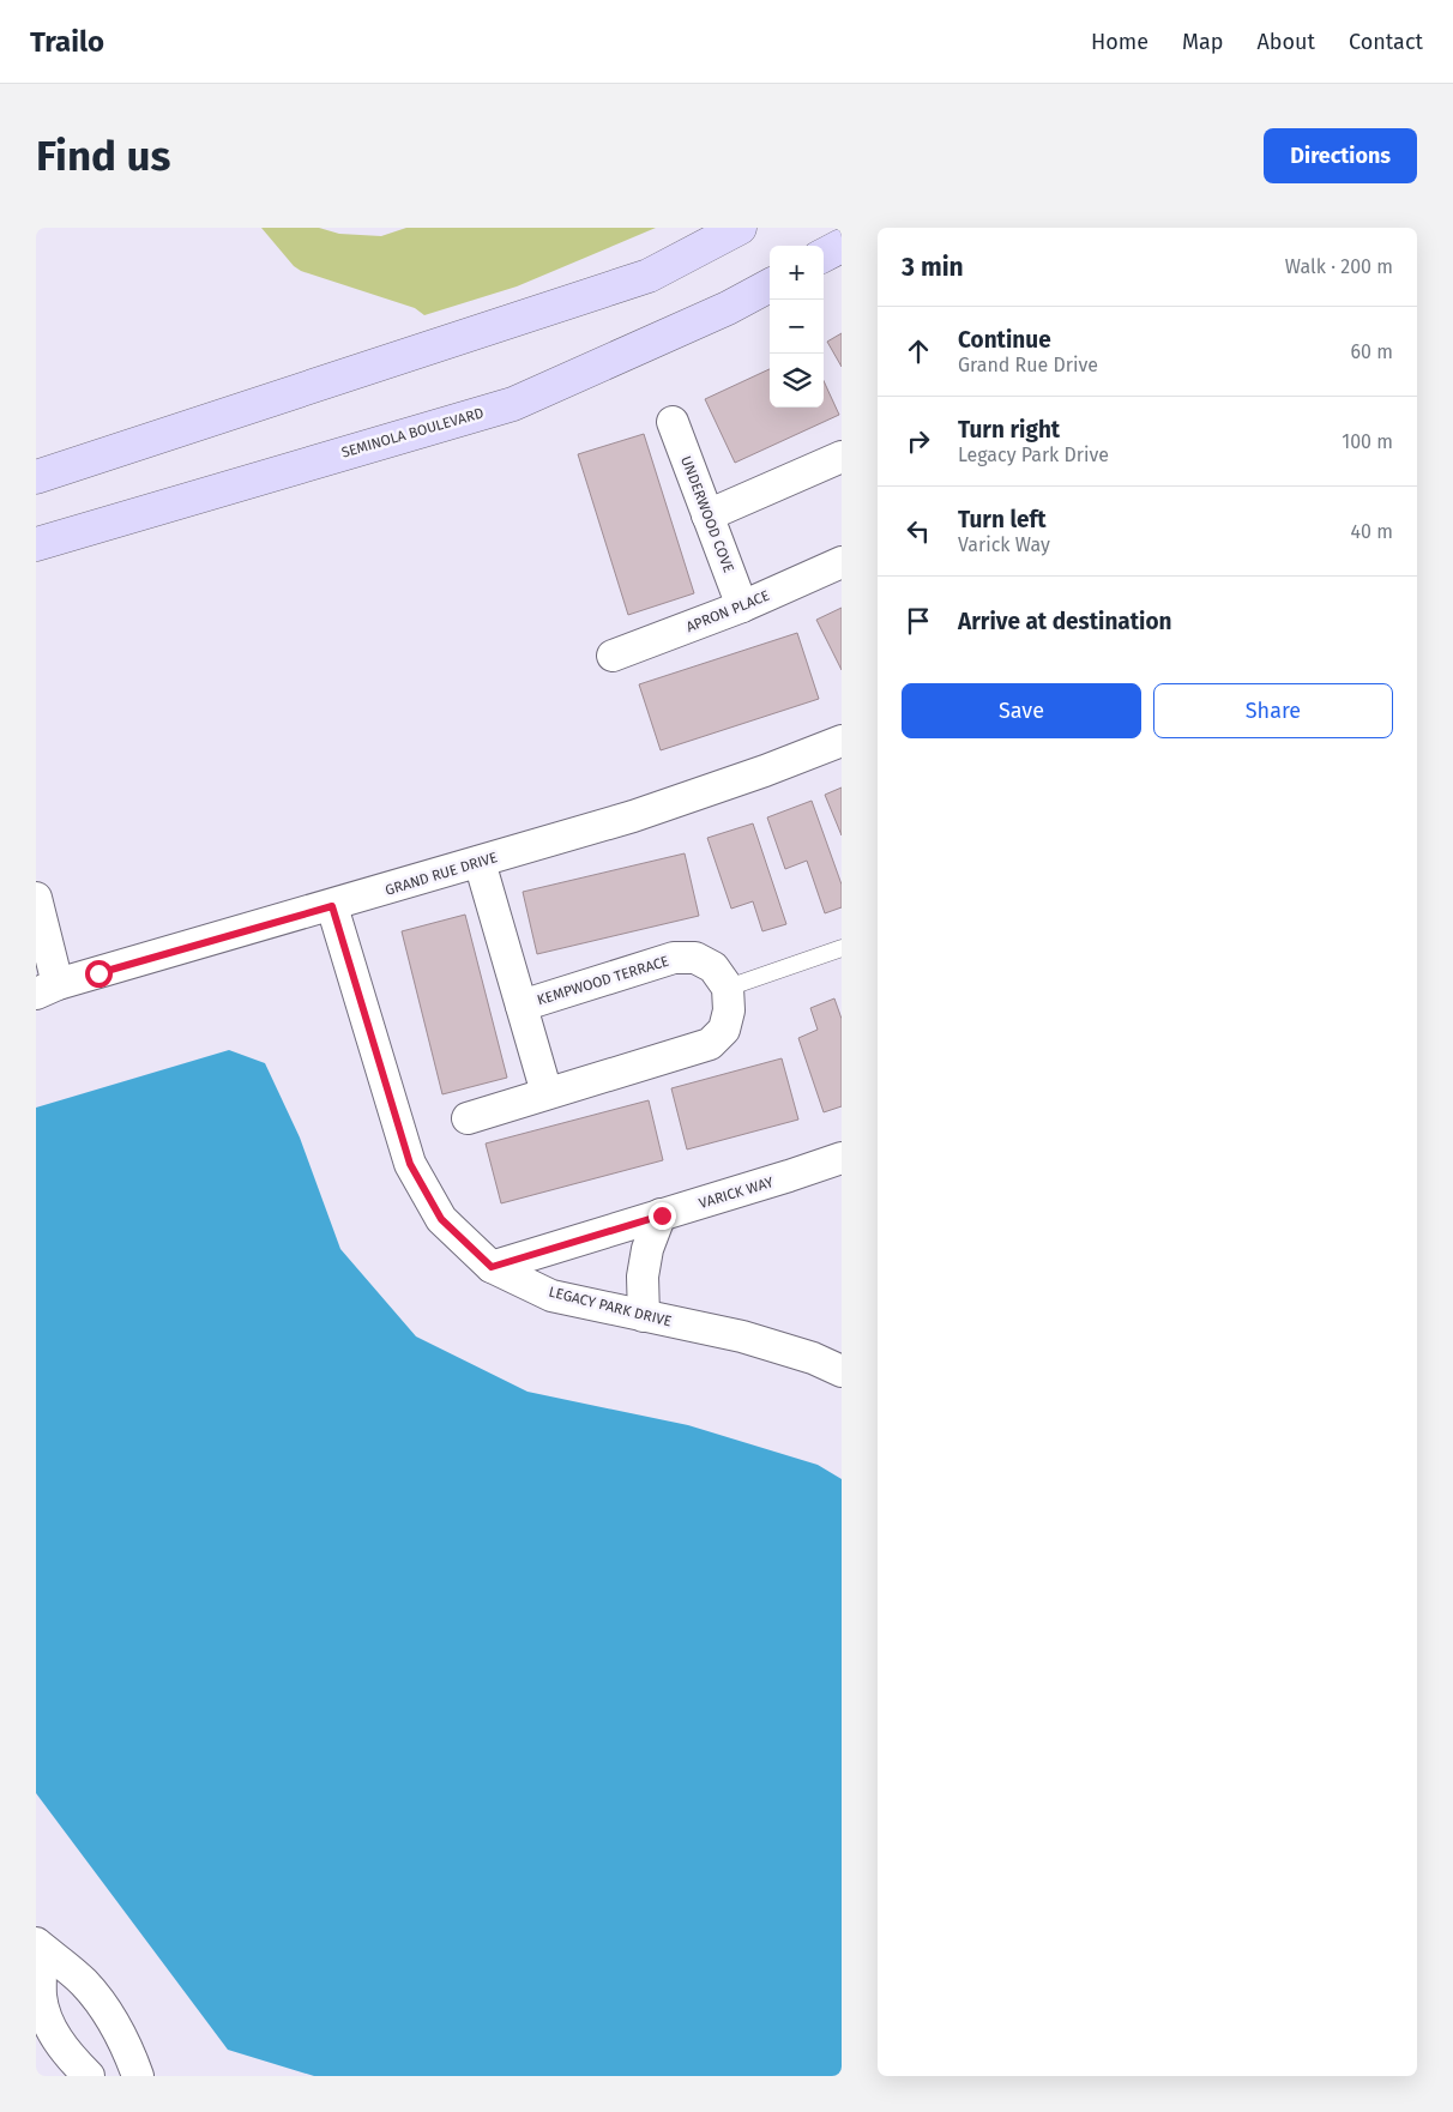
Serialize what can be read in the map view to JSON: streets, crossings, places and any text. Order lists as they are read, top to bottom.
{
  "streets": {
    "main road": ["SEMINOLA BOULEVARD"],
    "street": [
      "UNDERWOOD COVE",
      "APRON PLACE",
      "GRAND RUE DRIVE",
      "KEMPWOOD TERRACE",
      "VARICK WAY",
      "LEGACY PARK DRIVE"
    ]
  },
  "crossings": [
    ["UNDERWOOD COVE", "APRON PLACE"],
    ["GRAND RUE DRIVE", "KEMPWOOD TERRACE"],
    ["GRAND RUE DRIVE", "LEGACY PARK DRIVE"],
    ["VARICK WAY", "LEGACY PARK DRIVE"]
  ],
  "page": {
    "header": "Trailo",
    "nav": [
      "Home",
      "Map",
      "About",
      "Contact"
    ],
    "buttons": [
      "Directions",
      ["Save", "Share"]
    ],
    "title": "Find us",
    "heading": ["3 min", "Walk · 200 m"],
    "map_buttons": ["+", "−"],
    "list": [
      ["Continue", "Grand Rue Drive", "60 m"],
      ["Turn right", "Legacy Park Drive", "100 m"],
      ["Turn left", "Varick Way", "40 m"],
      "Arrive at destination"
    ]
  }
}
